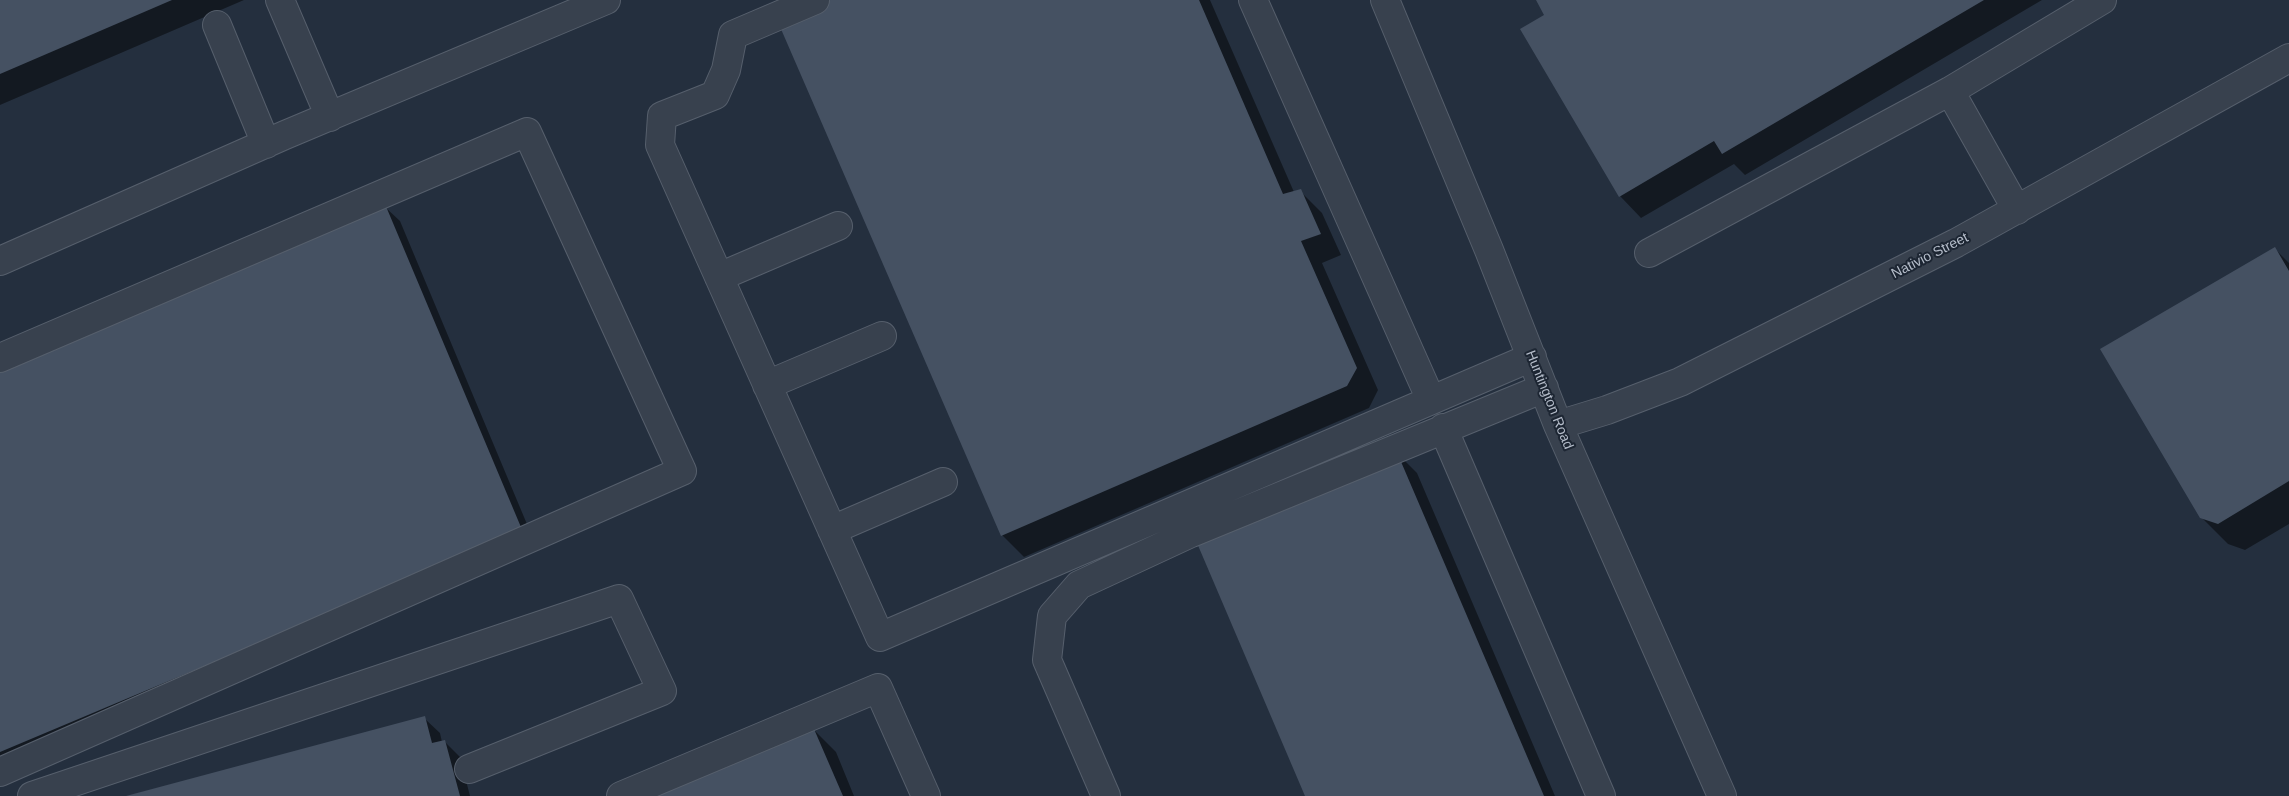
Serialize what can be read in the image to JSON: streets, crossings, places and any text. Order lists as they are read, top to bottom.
{
  "streets": {
    "street": ["Nativio Street", "Huntington Road"]
  },
  "crossings": [
    ["Nativio Street", "Huntington Road"]
  ]
}
